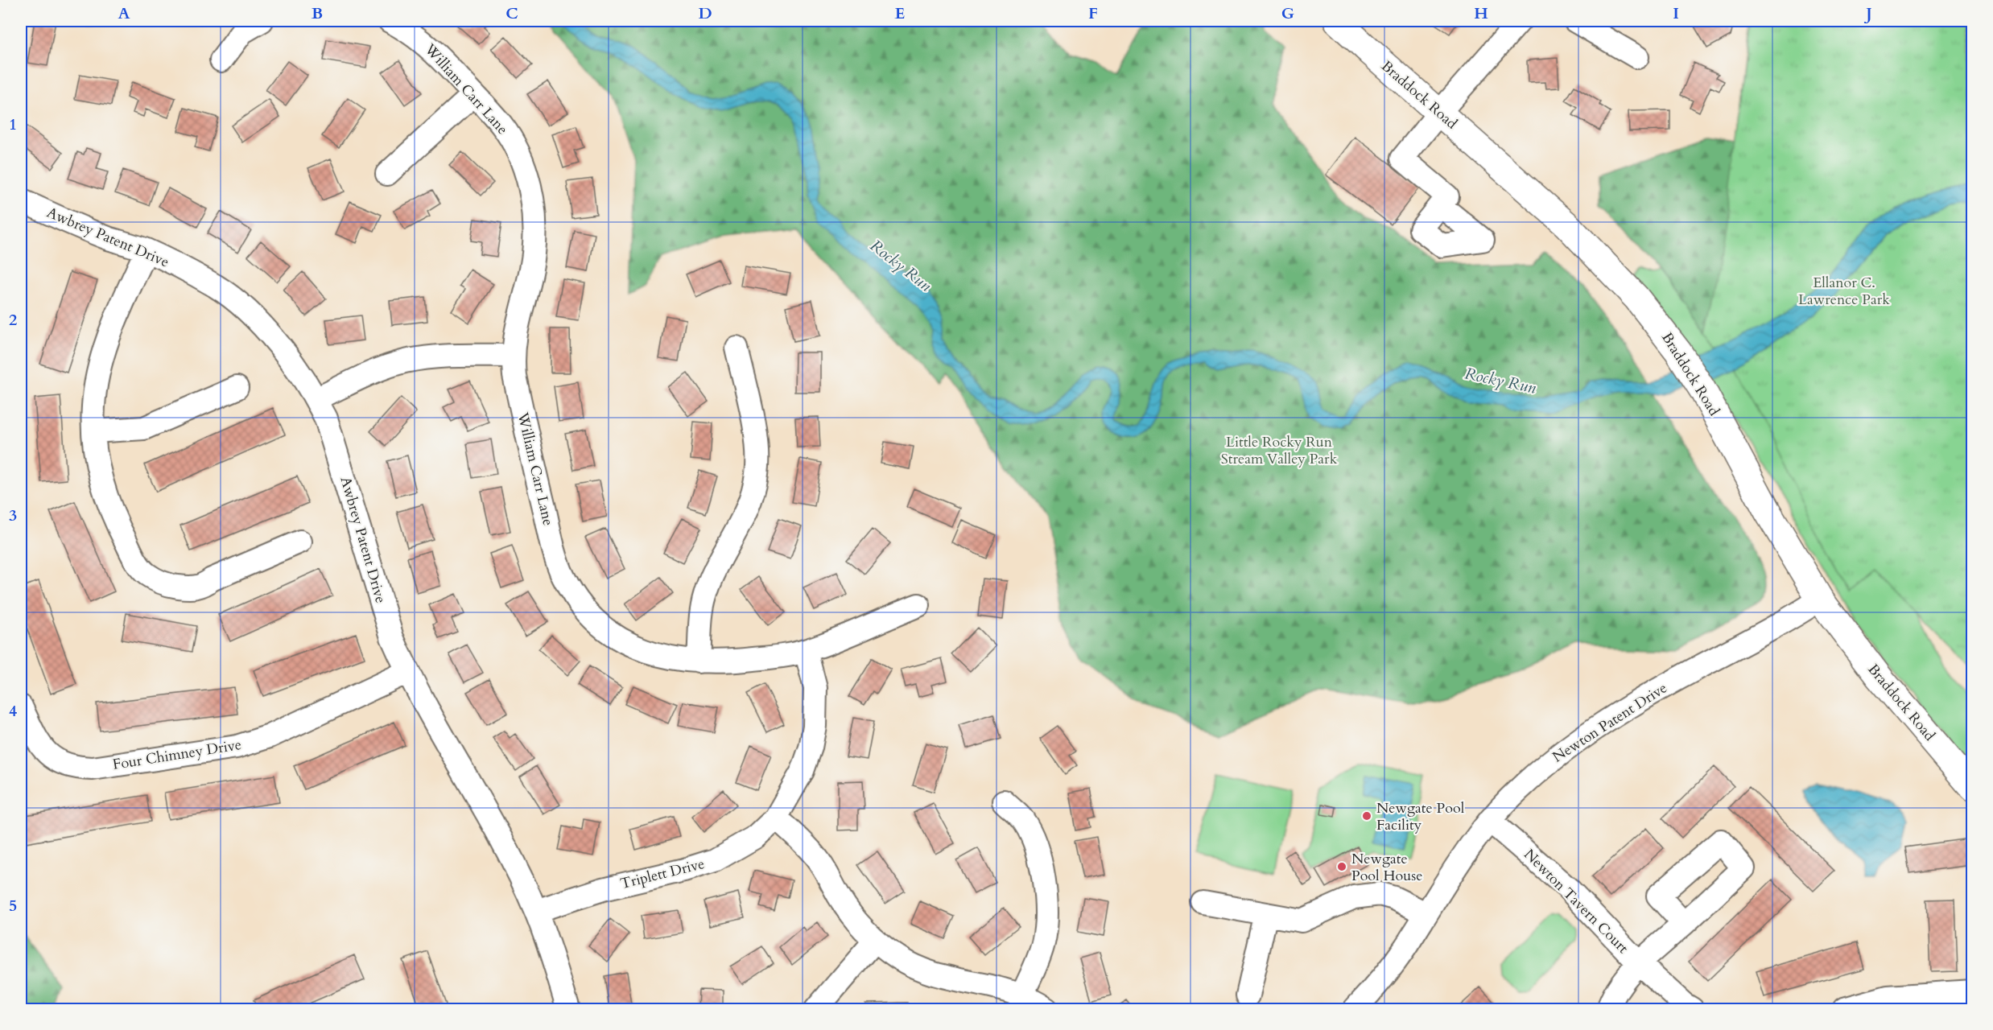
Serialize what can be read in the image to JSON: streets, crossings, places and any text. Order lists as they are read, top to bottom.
{
  "streets": {
    "main road": ["Braddock Road"],
    "street": [
      "William Carr Lane",
      "Awbrey Patent Drive",
      "Newton Patent Drive",
      "Four Chimney Drive",
      "Triplett Drive",
      "Newton Tavern Court"
    ]
  },
  "crossings": [
    ["William Carr Lane", "Triplett Drive"],
    ["Braddock Road", "Newton Patent Drive"],
    ["Awbrey Patent Drive", "Four Chimney Drive"],
    ["Awbrey Patent Drive", "Triplett Drive"],
    ["Newton Patent Drive", "Newton Tavern Court"]
  ],
  "water": ["Rocky Run"],
  "parks": ["Ellanor C. Lawrence Park", "Little Rocky Run Stream Valley Park"],
  "places": ["Newgate Pool Facility", "Newgate Pool House"],
  "grid": {
    "columns": [
      "A",
      "B",
      "C",
      "D",
      "E",
      "F",
      "G",
      "H",
      "I",
      "J"
    ],
    "rows": [
      "1",
      "2",
      "3",
      "4",
      "5"
    ]
  }
}
